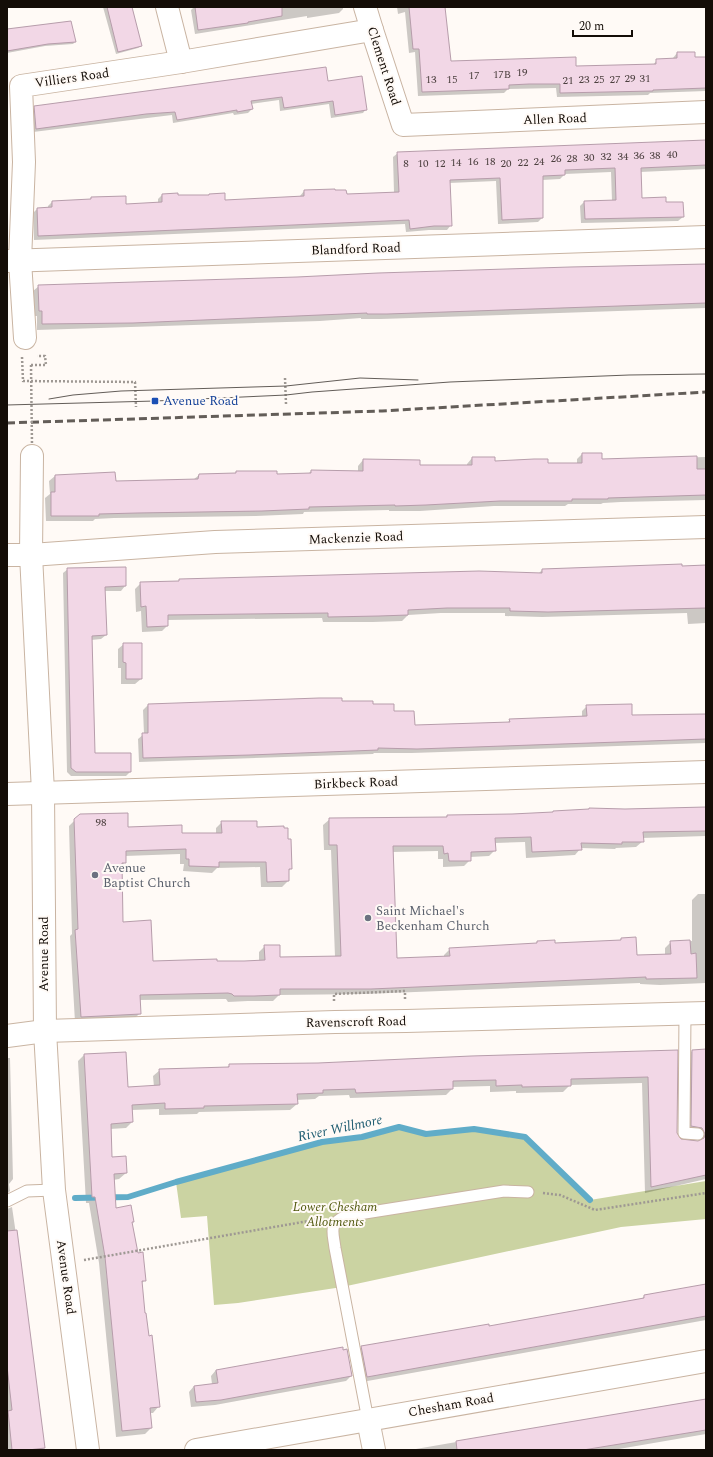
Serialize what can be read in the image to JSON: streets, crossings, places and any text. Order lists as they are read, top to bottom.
{
  "streets": {
    "street": [
      "Clement Road",
      "Villiers Road",
      "Allen Road",
      "Blandford Road",
      "Mackenzie Road",
      "Birkbeck Road",
      "Avenue Road",
      "Ravenscroft Road",
      "Chesham Road"
    ]
  },
  "crossings": [
    ["Clement Road", "Villiers Road"],
    ["Clement Road", "Allen Road"],
    ["Villiers Road", "Blandford Road"],
    ["Mackenzie Road", "Avenue Road"],
    ["Birkbeck Road", "Avenue Road"],
    ["Avenue Road", "Ravenscroft Road"]
  ],
  "water": ["River Willmore"],
  "parks": ["Lower Chesham Allotments"],
  "places": {
    "transit": ["Avenue Road"],
    "other": ["Avenue Baptist Church", "Saint Michael's Beckenham Church"]
  },
  "house_numbers": [
    "19",
    "17B",
    "17",
    "29",
    "31",
    "13",
    "15",
    "23",
    "25",
    "27",
    "21",
    "40",
    "36",
    "38",
    "32",
    "34",
    "30",
    "26",
    "28",
    "16",
    "18",
    "24",
    "14",
    "22",
    "8",
    "10",
    "12",
    "20",
    "98"
  ],
  "scale_bar": "20 m"
}
